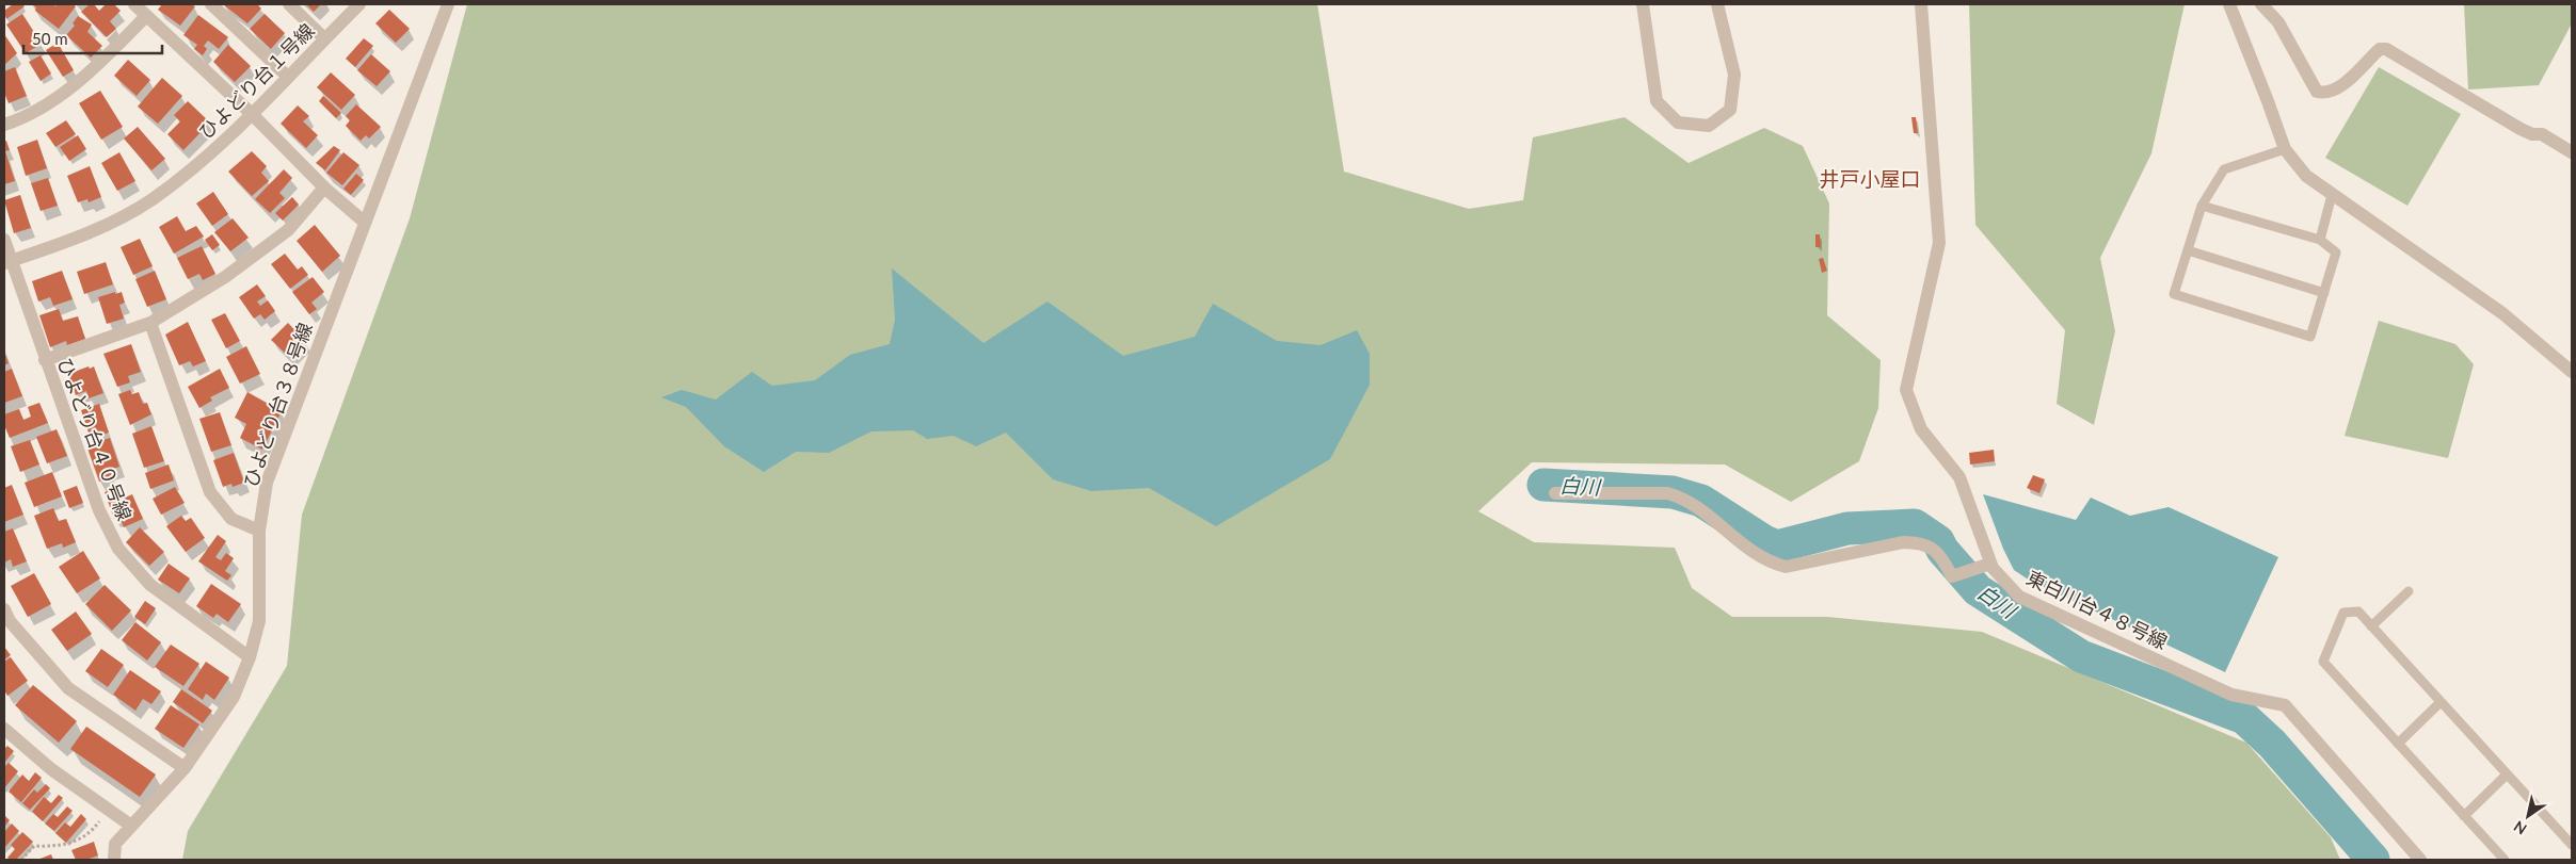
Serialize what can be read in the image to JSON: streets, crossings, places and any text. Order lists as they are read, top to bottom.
{
  "streets": {
    "street": [
      "ひよどり台１号線",
      "ひよどり台３８号線",
      "ひよどり台４０号線",
      "東白川台４８号線"
    ]
  },
  "crossings": [
    ["ひよどり台１号線", "ひよどり台４０号線"],
    ["ひよどり台３８号線", "ひよどり台４０号線"]
  ],
  "districts": ["井戸小屋口"],
  "water": ["白川"],
  "scale_bar": "50 m",
  "north": "bottom left"
}
